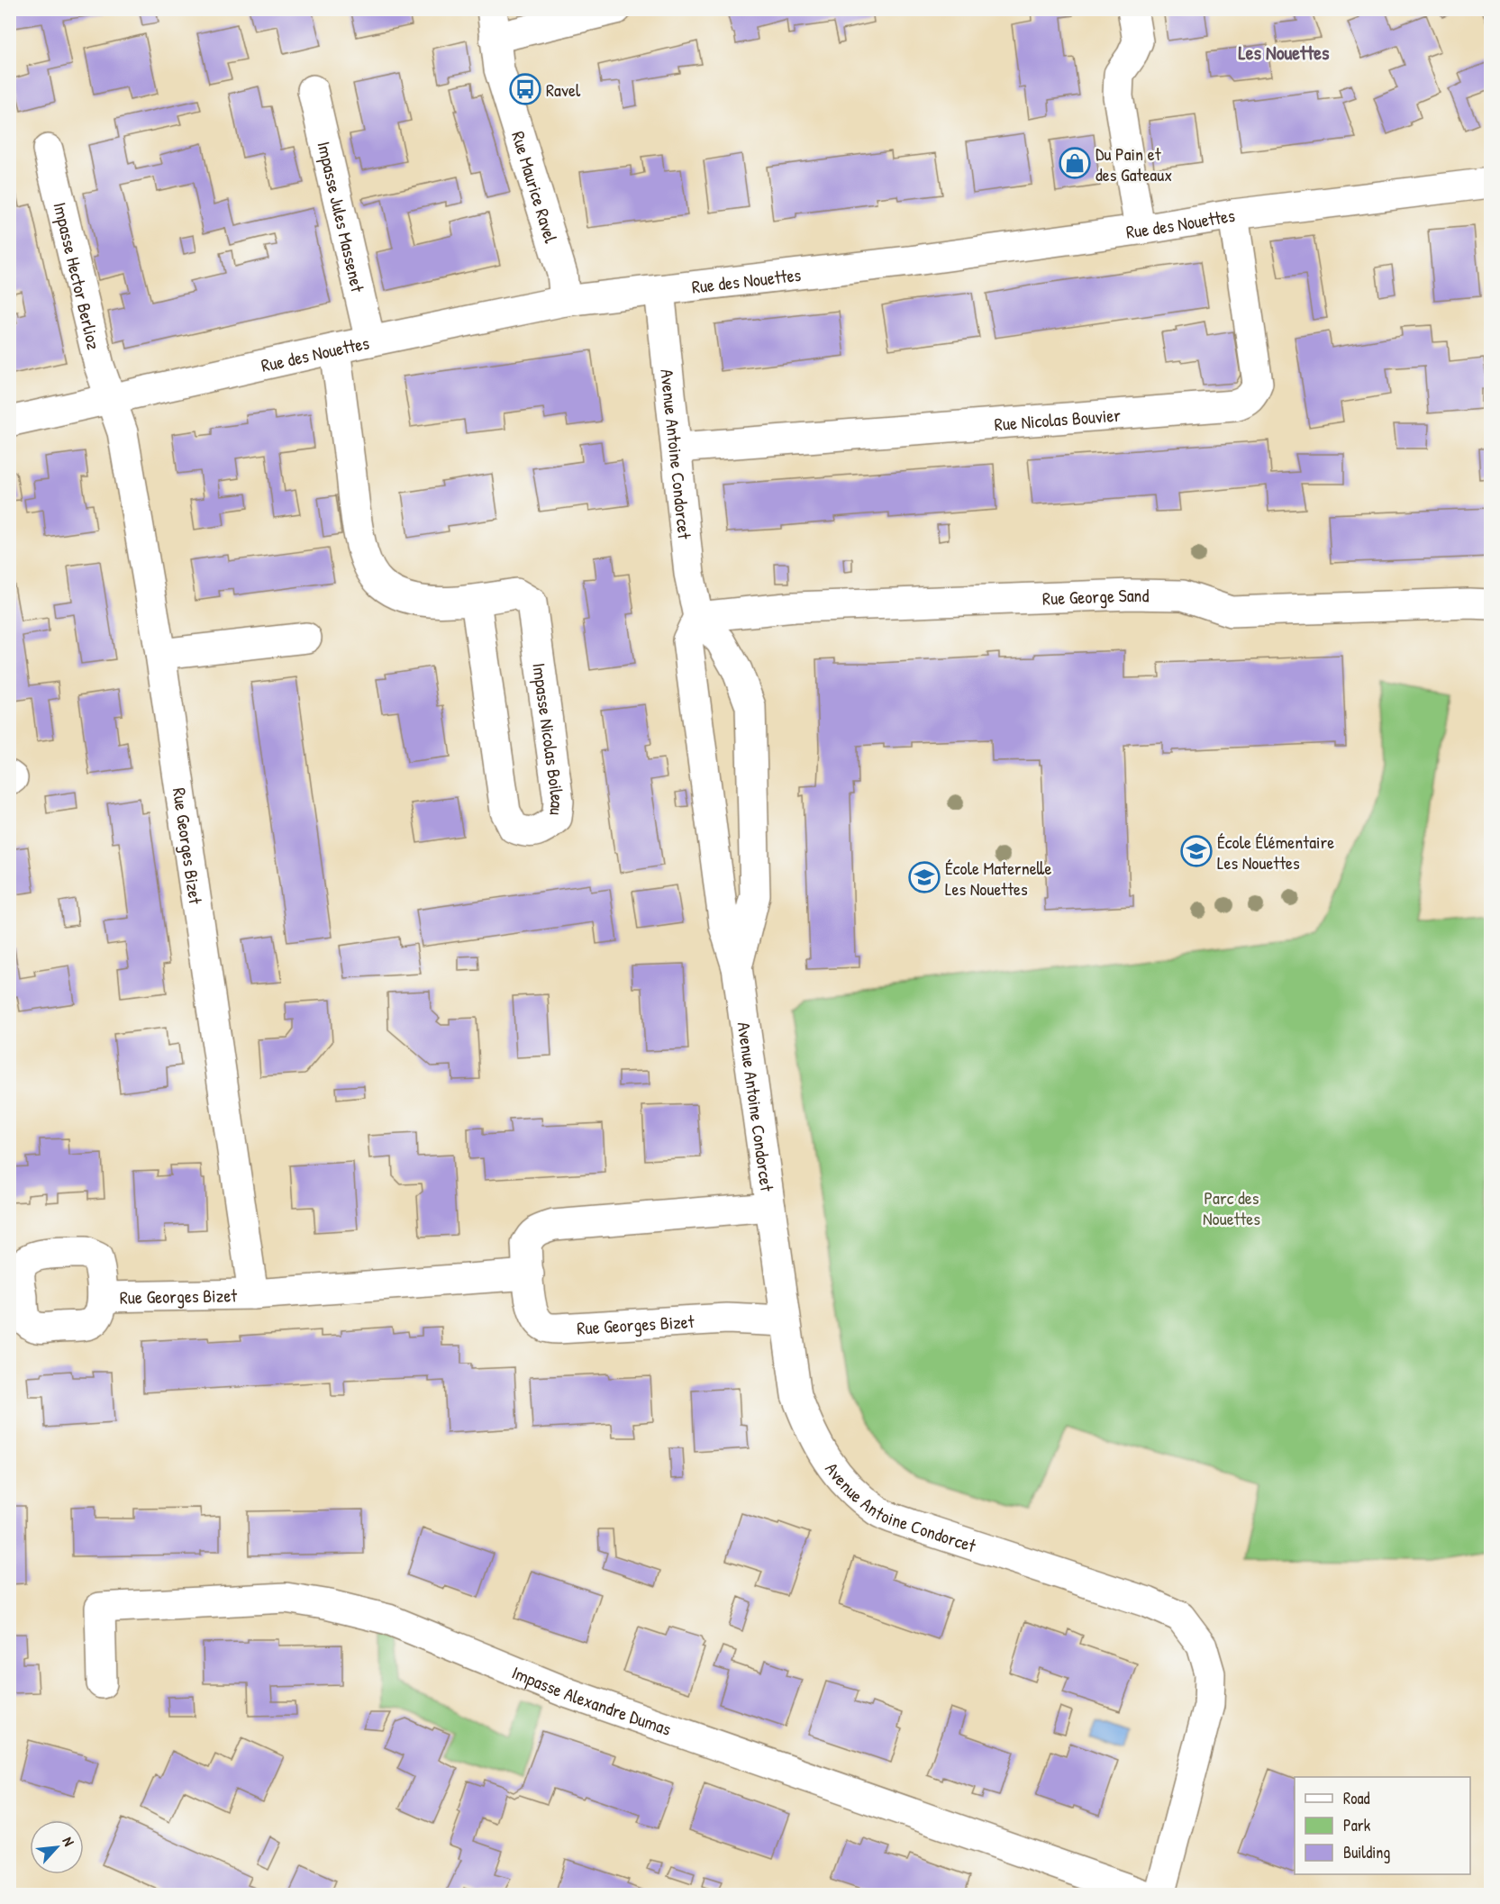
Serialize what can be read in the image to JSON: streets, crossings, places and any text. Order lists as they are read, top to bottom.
{
  "streets": {
    "street": [
      "Rue Maurice Ravel",
      "Impasse Jules Massenet",
      "Rue des Nouettes",
      "Impasse Hector Berlioz",
      "Rue Nicolas Bouvier",
      "Avenue Antoine Condorcet",
      "Rue George Sand",
      "Impasse Nicolas Boileau",
      "Rue Georges Bizet",
      "Impasse Alexandre Dumas"
    ]
  },
  "crossings": [
    ["Rue Maurice Ravel", "Rue des Nouettes"],
    ["Impasse Jules Massenet", "Rue des Nouettes"],
    ["Rue des Nouettes", "Impasse Hector Berlioz"],
    ["Rue des Nouettes", "Rue Nicolas Bouvier"],
    ["Rue des Nouettes", "Avenue Antoine Condorcet"],
    ["Rue des Nouettes", "Impasse Nicolas Boileau"],
    ["Rue des Nouettes", "Rue Georges Bizet"],
    ["Impasse Hector Berlioz", "Rue Georges Bizet"],
    ["Rue Nicolas Bouvier", "Avenue Antoine Condorcet"],
    ["Avenue Antoine Condorcet", "Rue George Sand"],
    ["Avenue Antoine Condorcet", "Rue Georges Bizet"]
  ],
  "districts": ["Les Nouettes"],
  "parks": ["Parc des Nouettes"],
  "places": {
    "bus stop": ["Ravel"],
    "shop": ["Du Pain et des Gateaux"],
    "school or university": ["École Élémentaire Les Nouettes", "École Maternelle Les Nouettes"]
  },
  "legend": ["Road", "Park", "Building"],
  "north": "top right"
}
